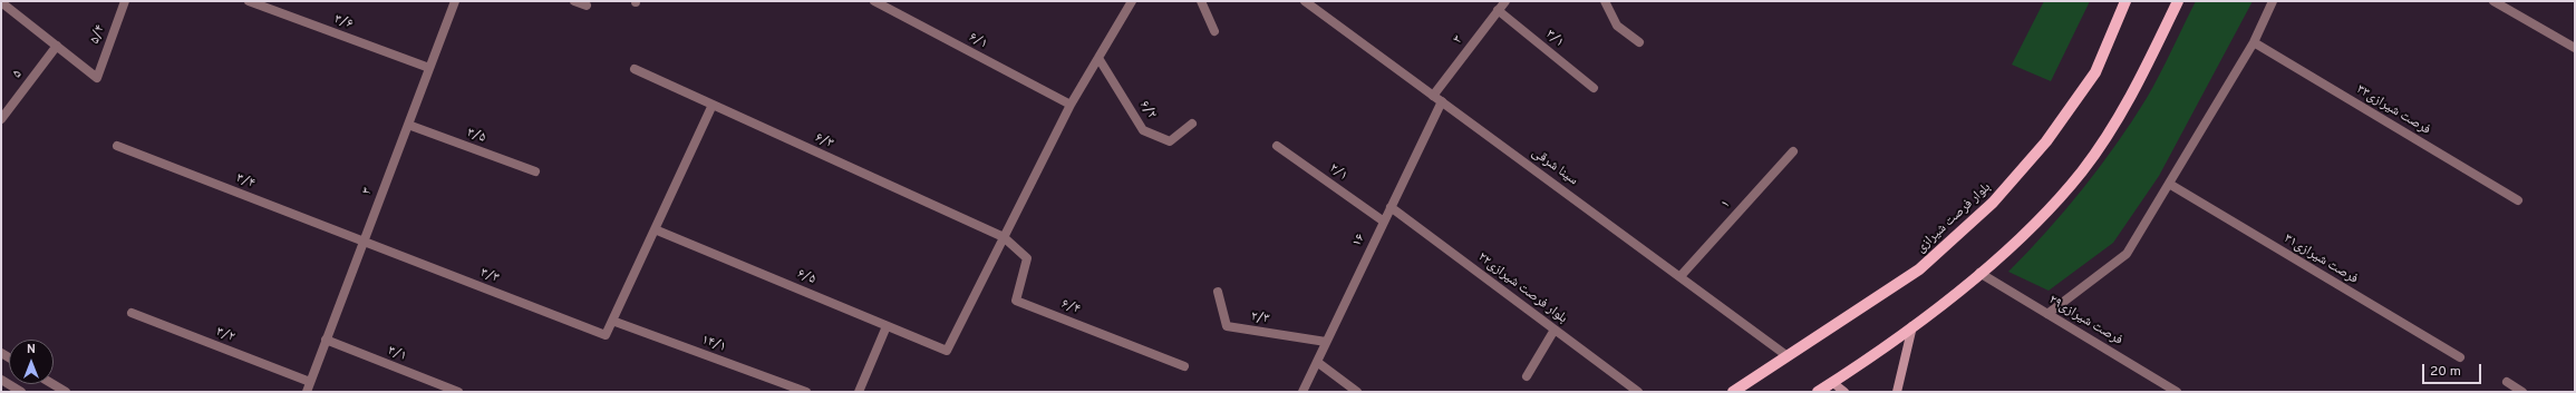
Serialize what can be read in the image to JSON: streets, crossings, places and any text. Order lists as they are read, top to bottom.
{
  "streets": {
    "main road": ["بلوار فرصت شیرازی"],
    "street": [
      "۳/۶",
      "۵/۴",
      "۳/۱",
      "۳",
      "۶/۱",
      "۵",
      "۶/۲",
      "فرصت شیرازی۳۳",
      "۳/۵",
      "۶/۳",
      "سینا شرقی",
      "۲/۱",
      "۳/۴",
      "۱",
      "۱۶",
      "فرصت شیرازی۳۱",
      "۳/۳",
      "۶/۵",
      "بلوار فرصت شیرازی۲۲",
      "۶/۴",
      "۲/۳",
      "فرصت شیرازی۲۹",
      "۳/۲",
      "۱۴/۱"
    ]
  },
  "crossings": [
    ["۳/۶", "۳"],
    ["۵/۴", "۵"],
    ["۳/۱", "۳"],
    ["۳", "۳/۵"],
    ["۳", "سینا شرقی"],
    ["۳", "۳/۴"],
    ["۳", "۳/۳"],
    ["۳", "۳/۲"],
    ["۶/۳", "۶/۵"],
    ["۶/۳", "۶/۴"],
    ["سینا شرقی", "۱"],
    ["سینا شرقی", "بلوار فرصت شیرازی"],
    ["سینا شرقی", "۱۶"],
    ["۲/۱", "۱۶"],
    ["۳/۴", "۳/۳"],
    ["۱۶", "بلوار فرصت شیرازی۲۲"],
    ["۱۶", "۲/۳"],
    ["۳/۳", "۱۴/۱"],
    ["۶/۵", "۶/۴"]
  ],
  "scale_bar": "20 m",
  "north": "top"
}
